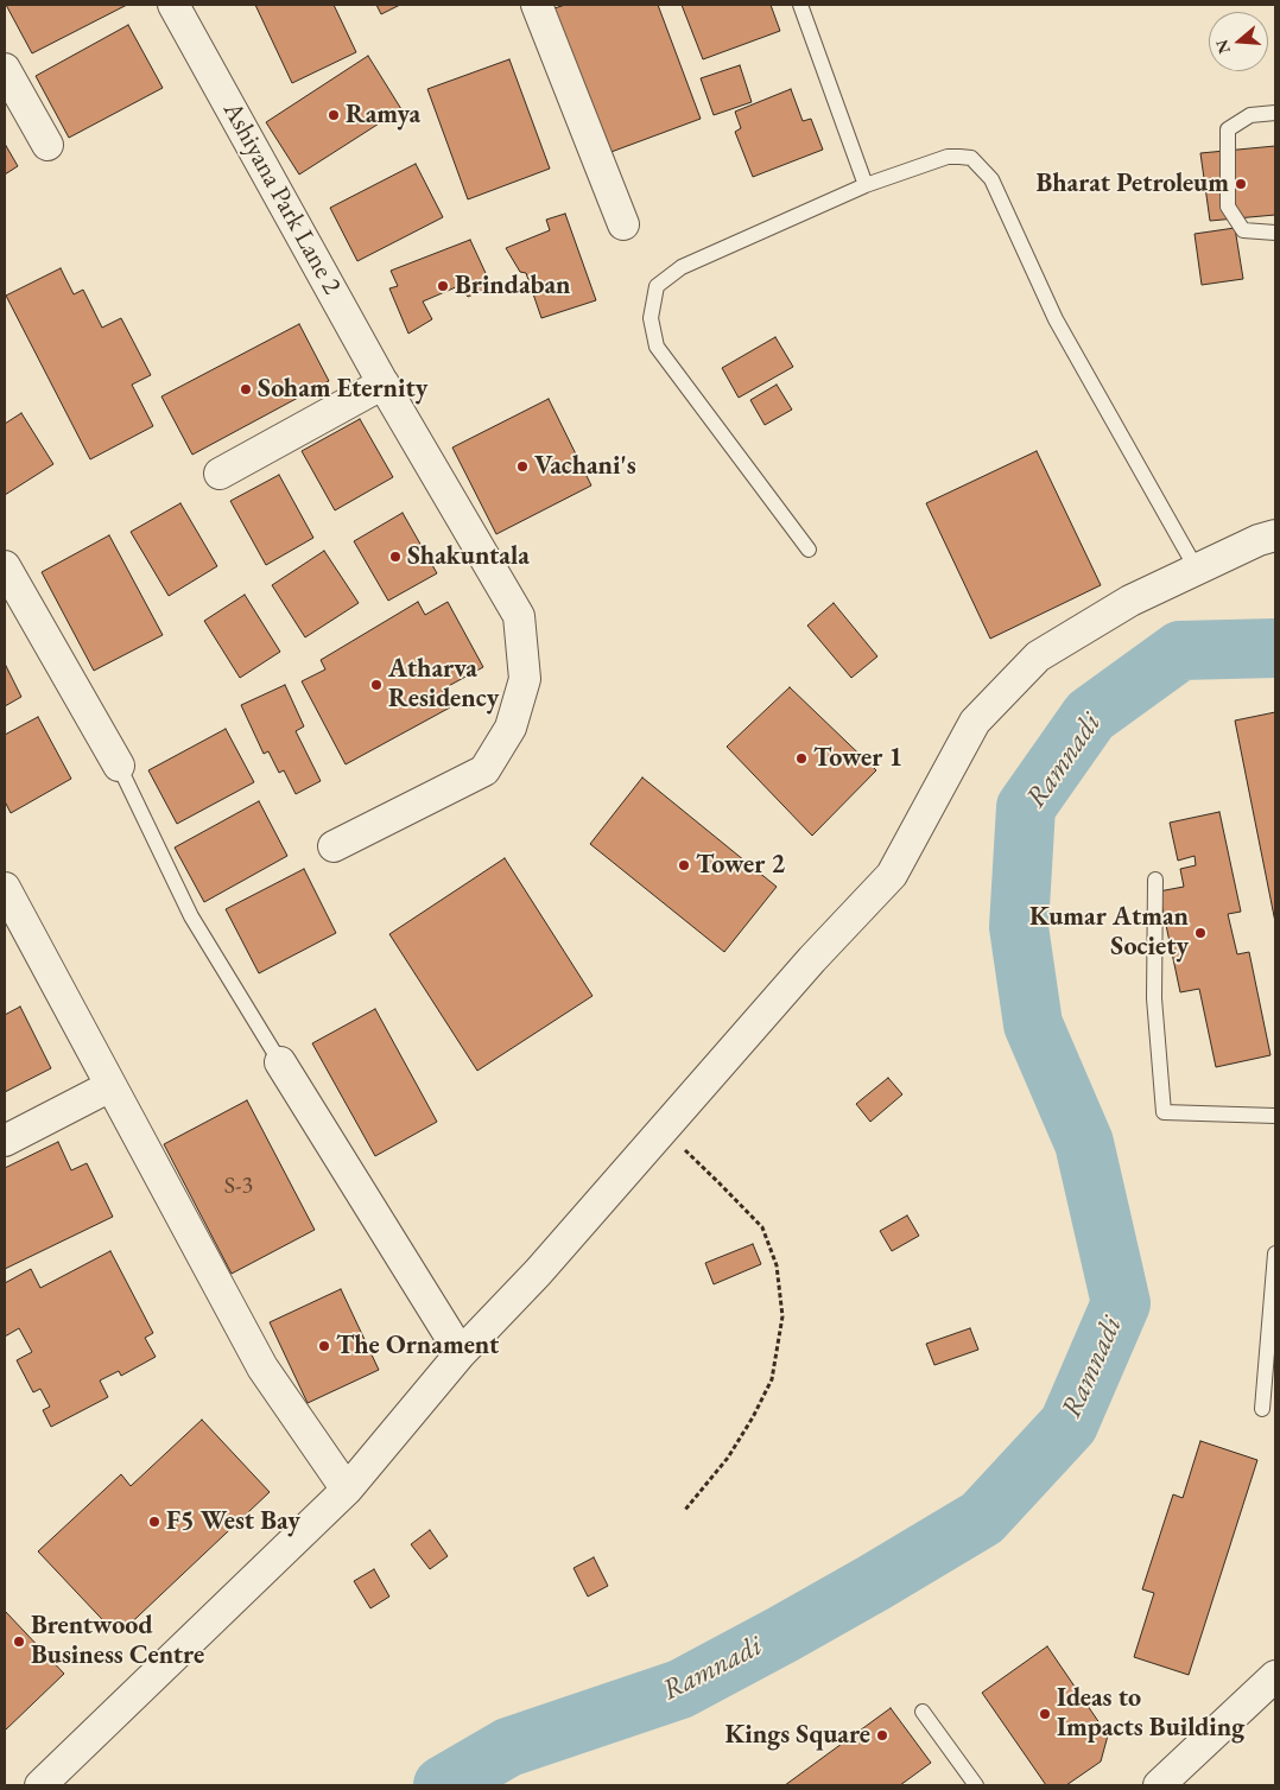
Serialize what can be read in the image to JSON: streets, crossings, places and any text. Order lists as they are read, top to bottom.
{
  "streets": {
    "street": ["Ashiyana Park Lane 2"]
  },
  "water": ["Ramnadi"],
  "places": [
    "Ramya",
    "Bharat Petroleum",
    "Brindaban",
    "Soham Eternity",
    "Vachani's",
    "Shakuntala",
    "Atharva Residency",
    "Tower 1",
    "Tower 2",
    "Kumar Atman Society",
    "The Ornament",
    "F5 West Bay",
    "Brentwood Business Centre",
    "Ideas to Impacts Building",
    "Kings Square"
  ],
  "house_numbers": ["S-3"],
  "north": "left"
}
